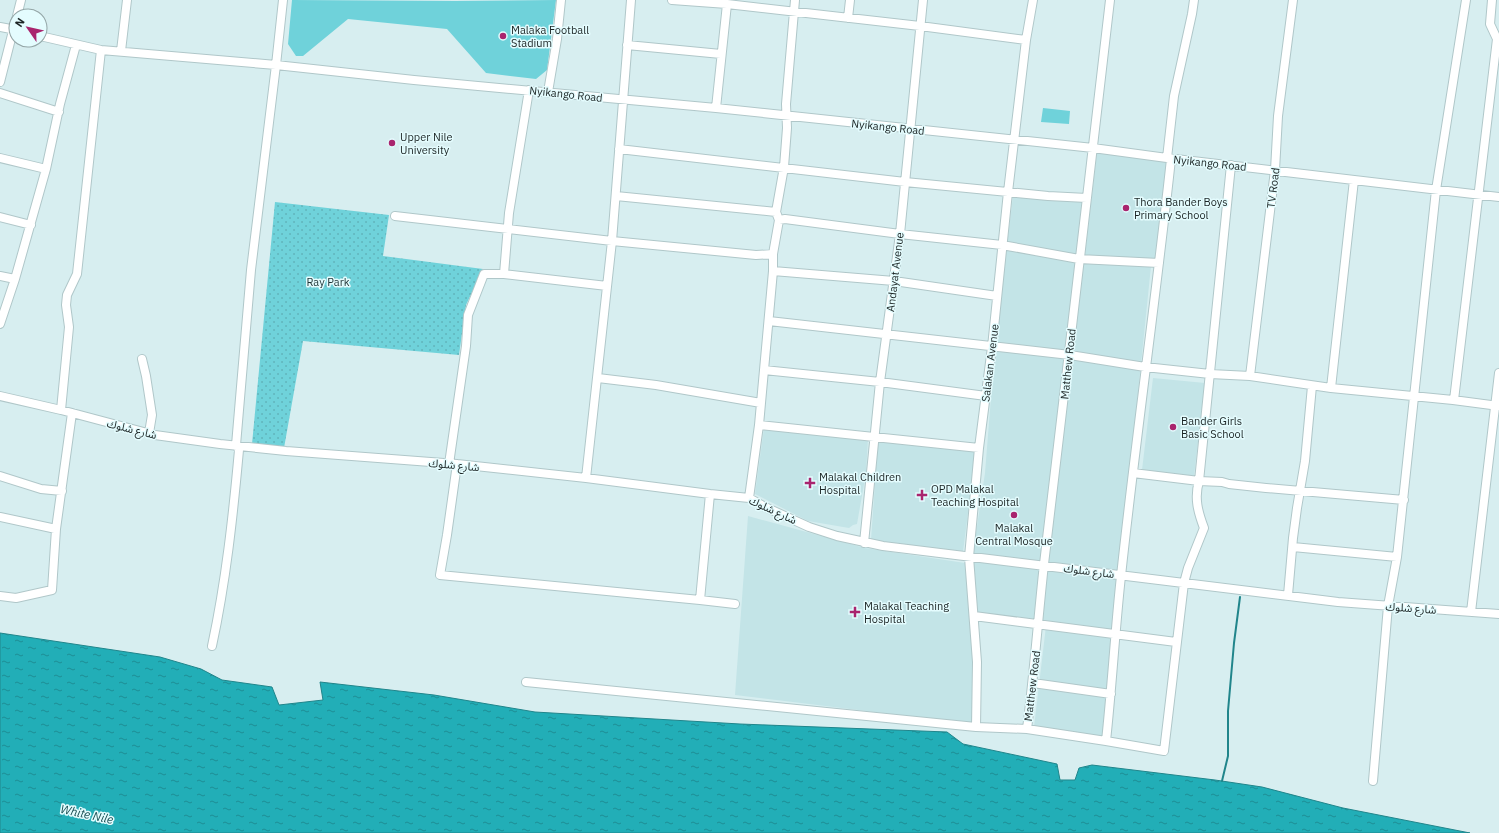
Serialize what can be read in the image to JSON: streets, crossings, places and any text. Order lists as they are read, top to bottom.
{
  "streets": {
    "street": [
      "Nyikango Road",
      "TV Road",
      "Andayat Avenue",
      "Salakan Avenue",
      "Matthew Road",
      "شارع شلوك"
    ]
  },
  "crossings": [
    ["Nyikango Road", "TV Road"],
    ["Nyikango Road", "Andayat Avenue"],
    ["Nyikango Road", "Salakan Avenue"],
    ["Nyikango Road", "Matthew Road"],
    ["Andayat Avenue", "شارع شلوك"],
    ["Salakan Avenue", "شارع شلوك"],
    ["Matthew Road", "شارع شلوك"]
  ],
  "water": ["White Nile"],
  "parks": ["Ray Park"],
  "places": {
    "other": [
      "Malaka Football Stadium",
      "Upper Nile University",
      "Thora Bander Boys Primary School",
      "Bander Girls Basic School",
      "Malakal Central Mosque"
    ],
    "health": ["Malakal Children Hospital", "OPD Malakal Teaching Hospital", "Malakal Teaching Hospital"]
  },
  "north": "top left"
}
